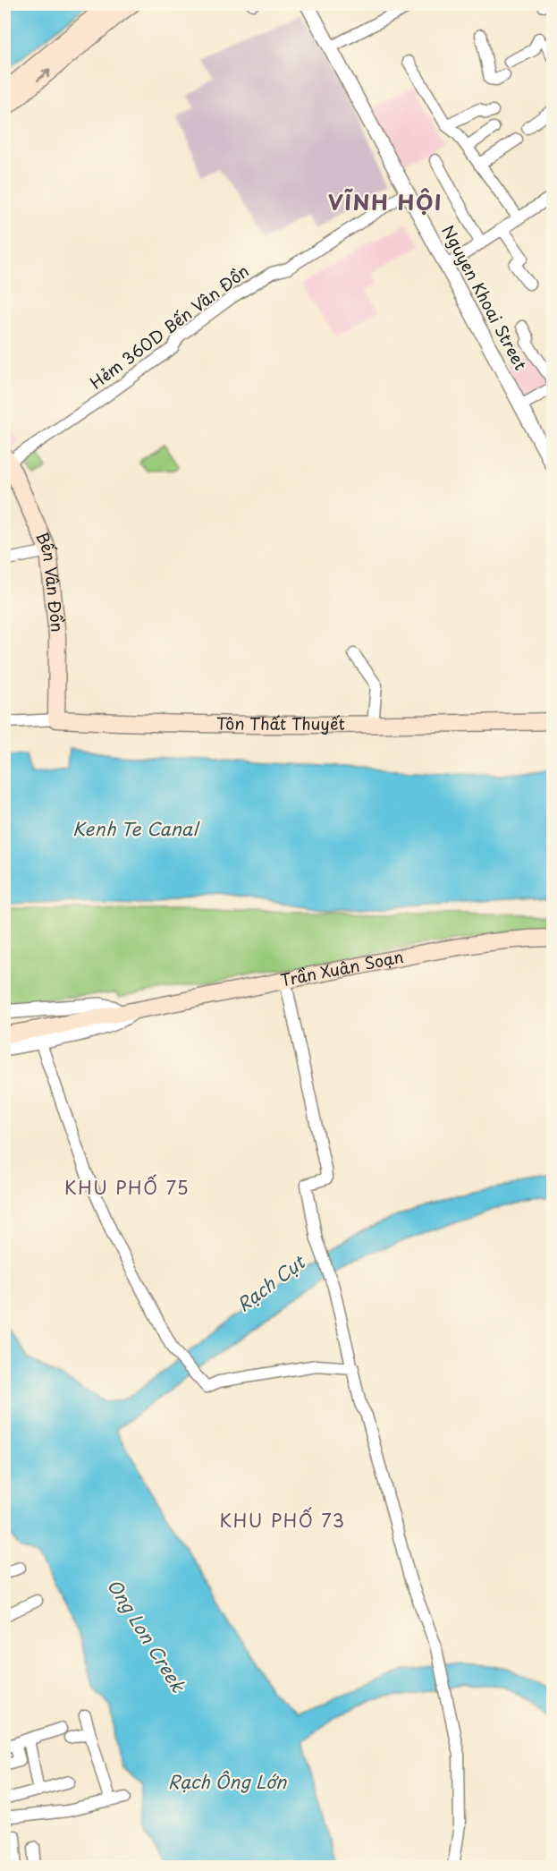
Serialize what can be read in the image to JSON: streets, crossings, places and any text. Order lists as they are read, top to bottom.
{
  "streets": {
    "main road": ["Bến Vân Đồn", "Tôn Thất Thuyết", "Trần Xuân Soạn"],
    "street": ["Nguyen Khoai Street", "Hẻm 360D Bến Vân Đồn"]
  },
  "crossings": [
    ["Nguyen Khoai Street", "Hẻm 360D Bến Vân Đồn"],
    ["Hẻm 360D Bến Vân Đồn", "Bến Vân Đồn"],
    ["Bến Vân Đồn", "Tôn Thất Thuyết"]
  ],
  "districts": ["VĨNH HỘI", "KHU PHỐ 75", "KHU PHỐ 73"],
  "water": [
    "Kenh Te Canal",
    "Rạch Cụt",
    "Ong Lon Creek",
    "Rạch Ông Lớn"
  ]
}
